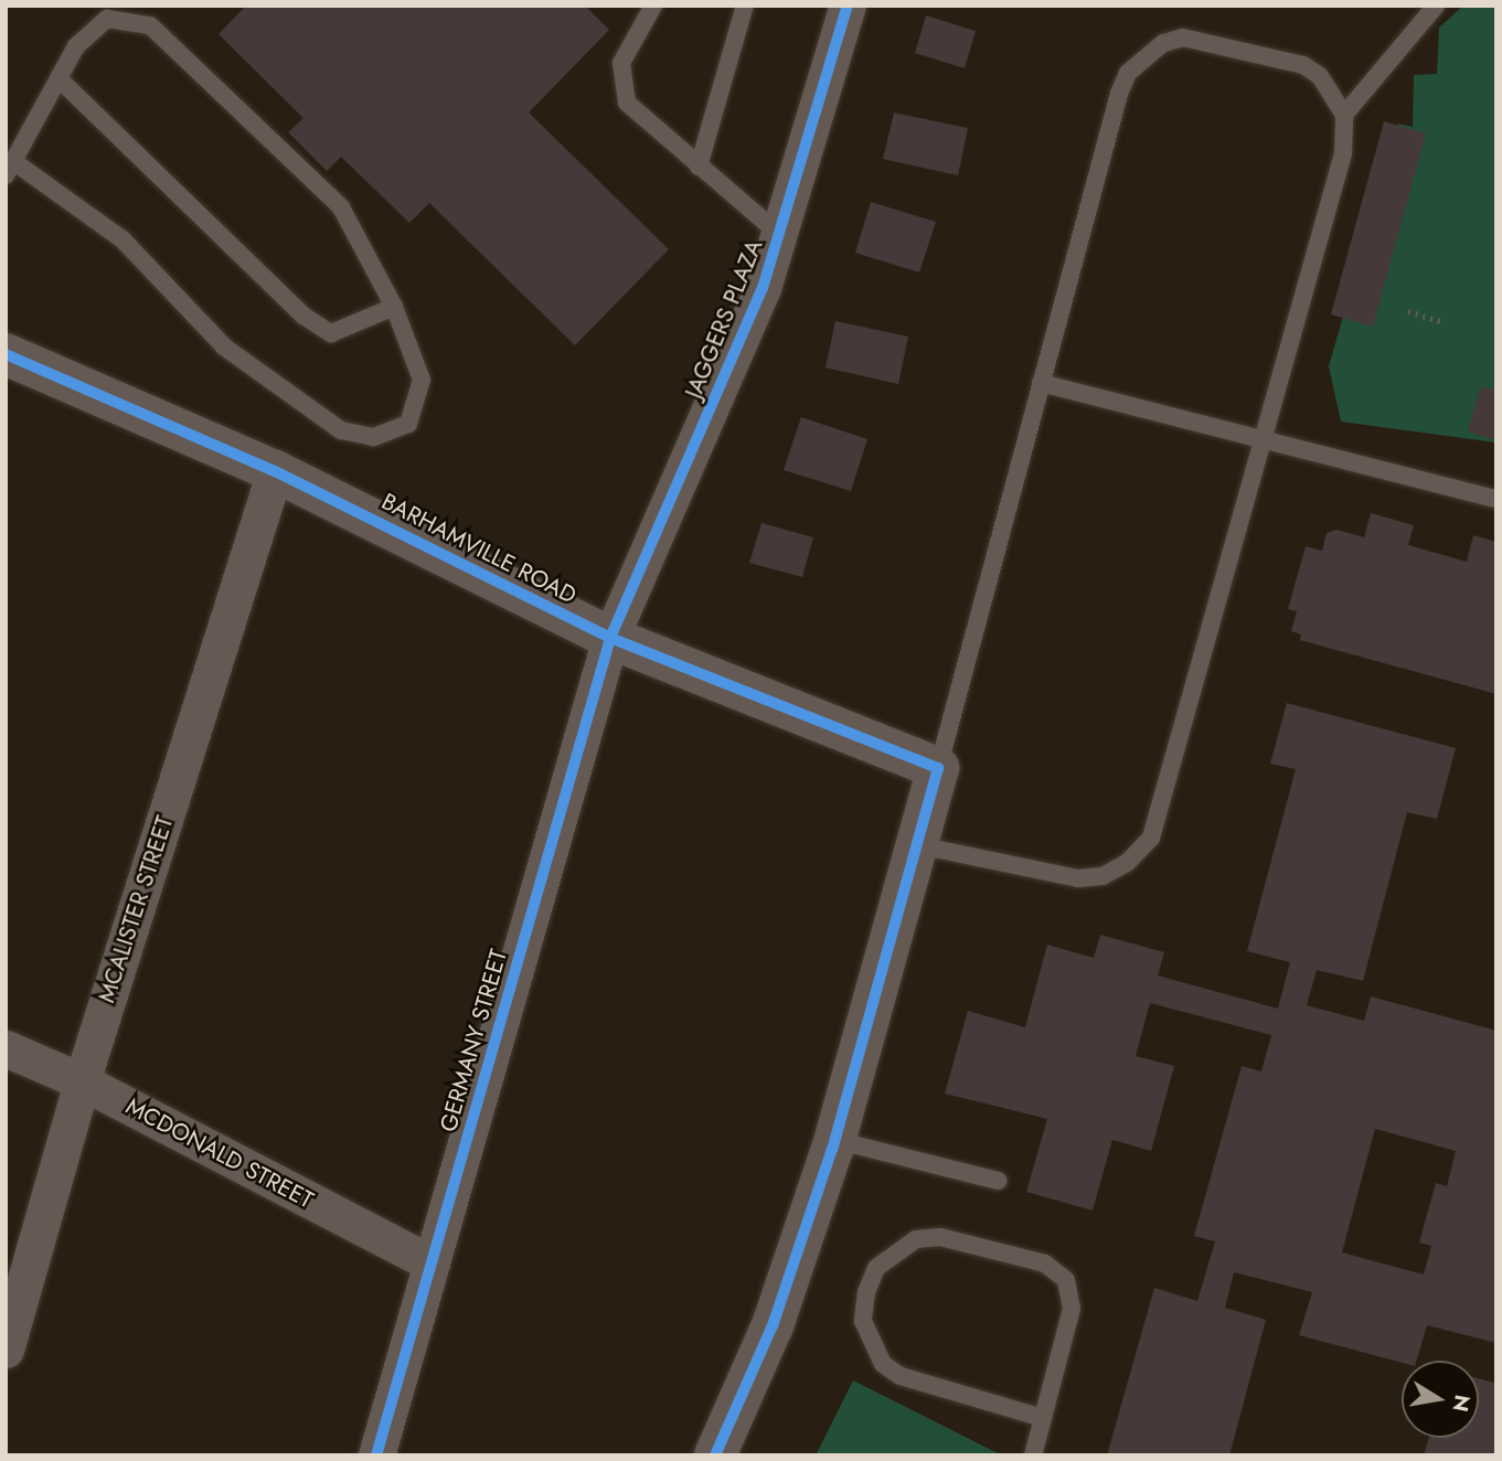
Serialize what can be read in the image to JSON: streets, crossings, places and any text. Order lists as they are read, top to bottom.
{
  "streets": {
    "street": [
      "JAGGERS PLAZA",
      "BARHAMVILLE ROAD",
      "MCALISTER STREET",
      "GERMANY STREET",
      "MCDONALD STREET"
    ]
  },
  "crossings": [
    ["JAGGERS PLAZA", "BARHAMVILLE ROAD"],
    ["JAGGERS PLAZA", "GERMANY STREET"],
    ["BARHAMVILLE ROAD", "MCALISTER STREET"],
    ["BARHAMVILLE ROAD", "GERMANY STREET"],
    ["MCALISTER STREET", "MCDONALD STREET"],
    ["GERMANY STREET", "MCDONALD STREET"]
  ],
  "north": "right"
}
